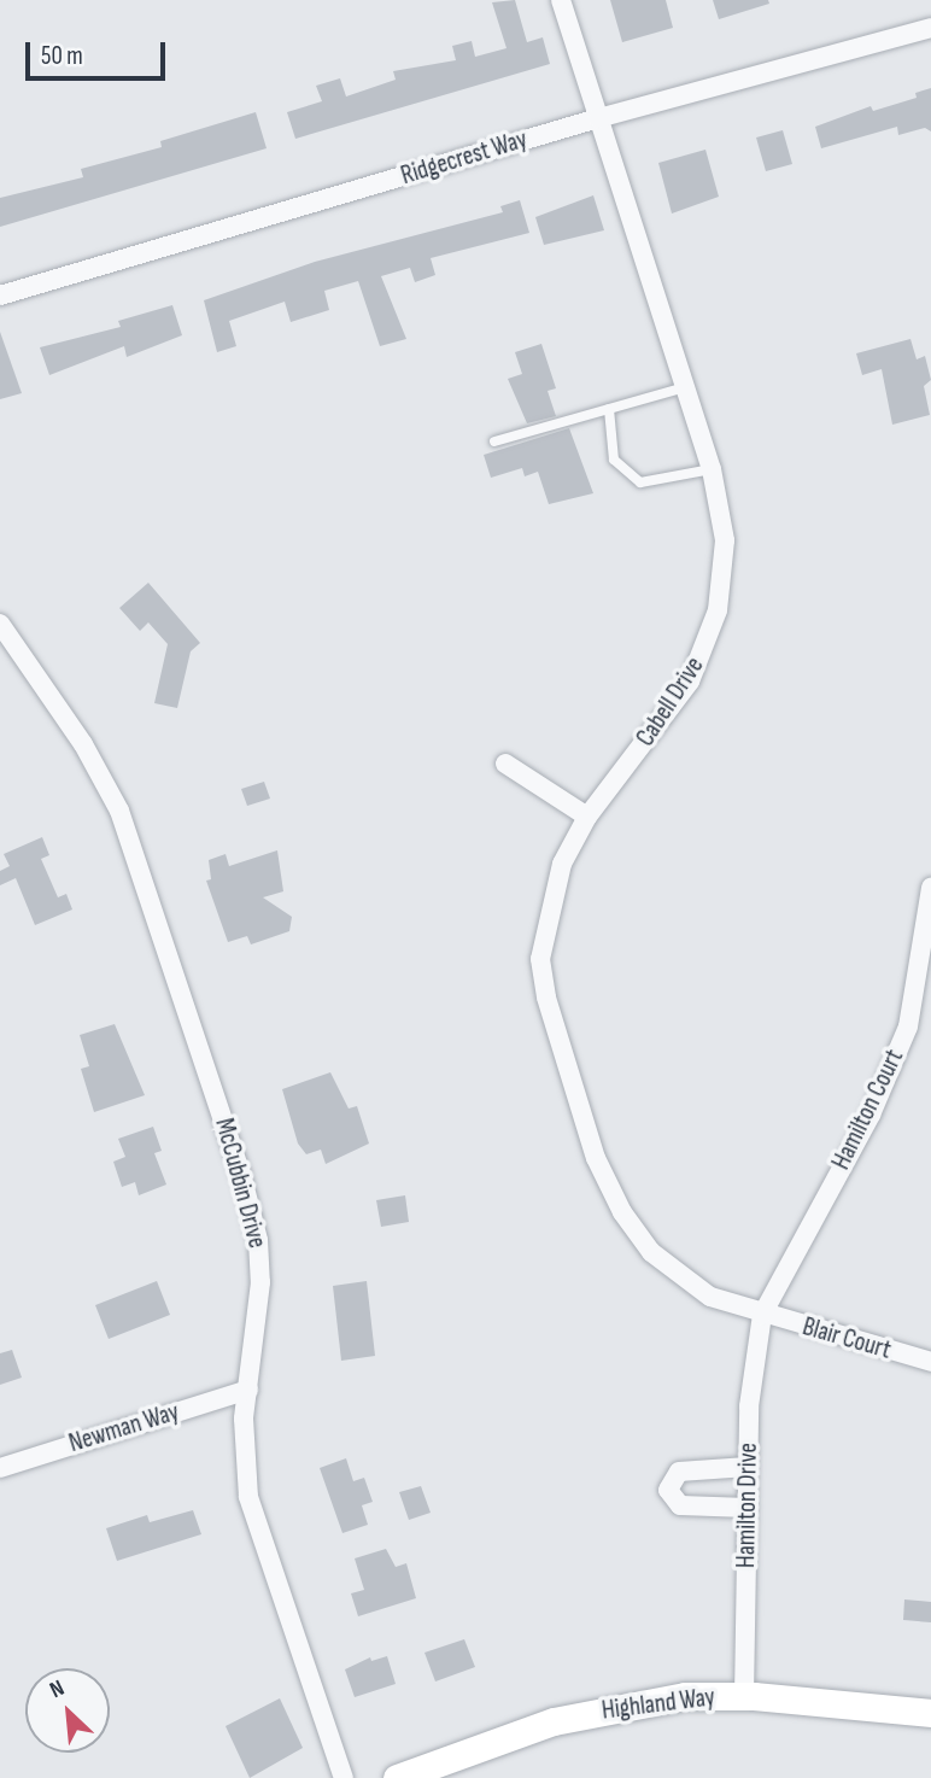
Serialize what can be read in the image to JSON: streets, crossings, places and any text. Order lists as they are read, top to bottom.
{
  "streets": {
    "street": [
      "Ridgecrest Way",
      "Cabell Drive",
      "Hamilton Court",
      "McCubbin Drive",
      "Blair Court",
      "Newman Way",
      "Hamilton Drive",
      "Highland Way"
    ]
  },
  "crossings": [
    ["Ridgecrest Way", "Cabell Drive"],
    ["Cabell Drive", "Hamilton Court"],
    ["Cabell Drive", "Blair Court"],
    ["Cabell Drive", "Hamilton Drive"],
    ["Hamilton Court", "Blair Court"],
    ["Hamilton Court", "Hamilton Drive"],
    ["McCubbin Drive", "Newman Way"],
    ["Blair Court", "Hamilton Drive"],
    ["Hamilton Drive", "Highland Way"]
  ],
  "scale_bar": "50 m",
  "north": "top left"
}
